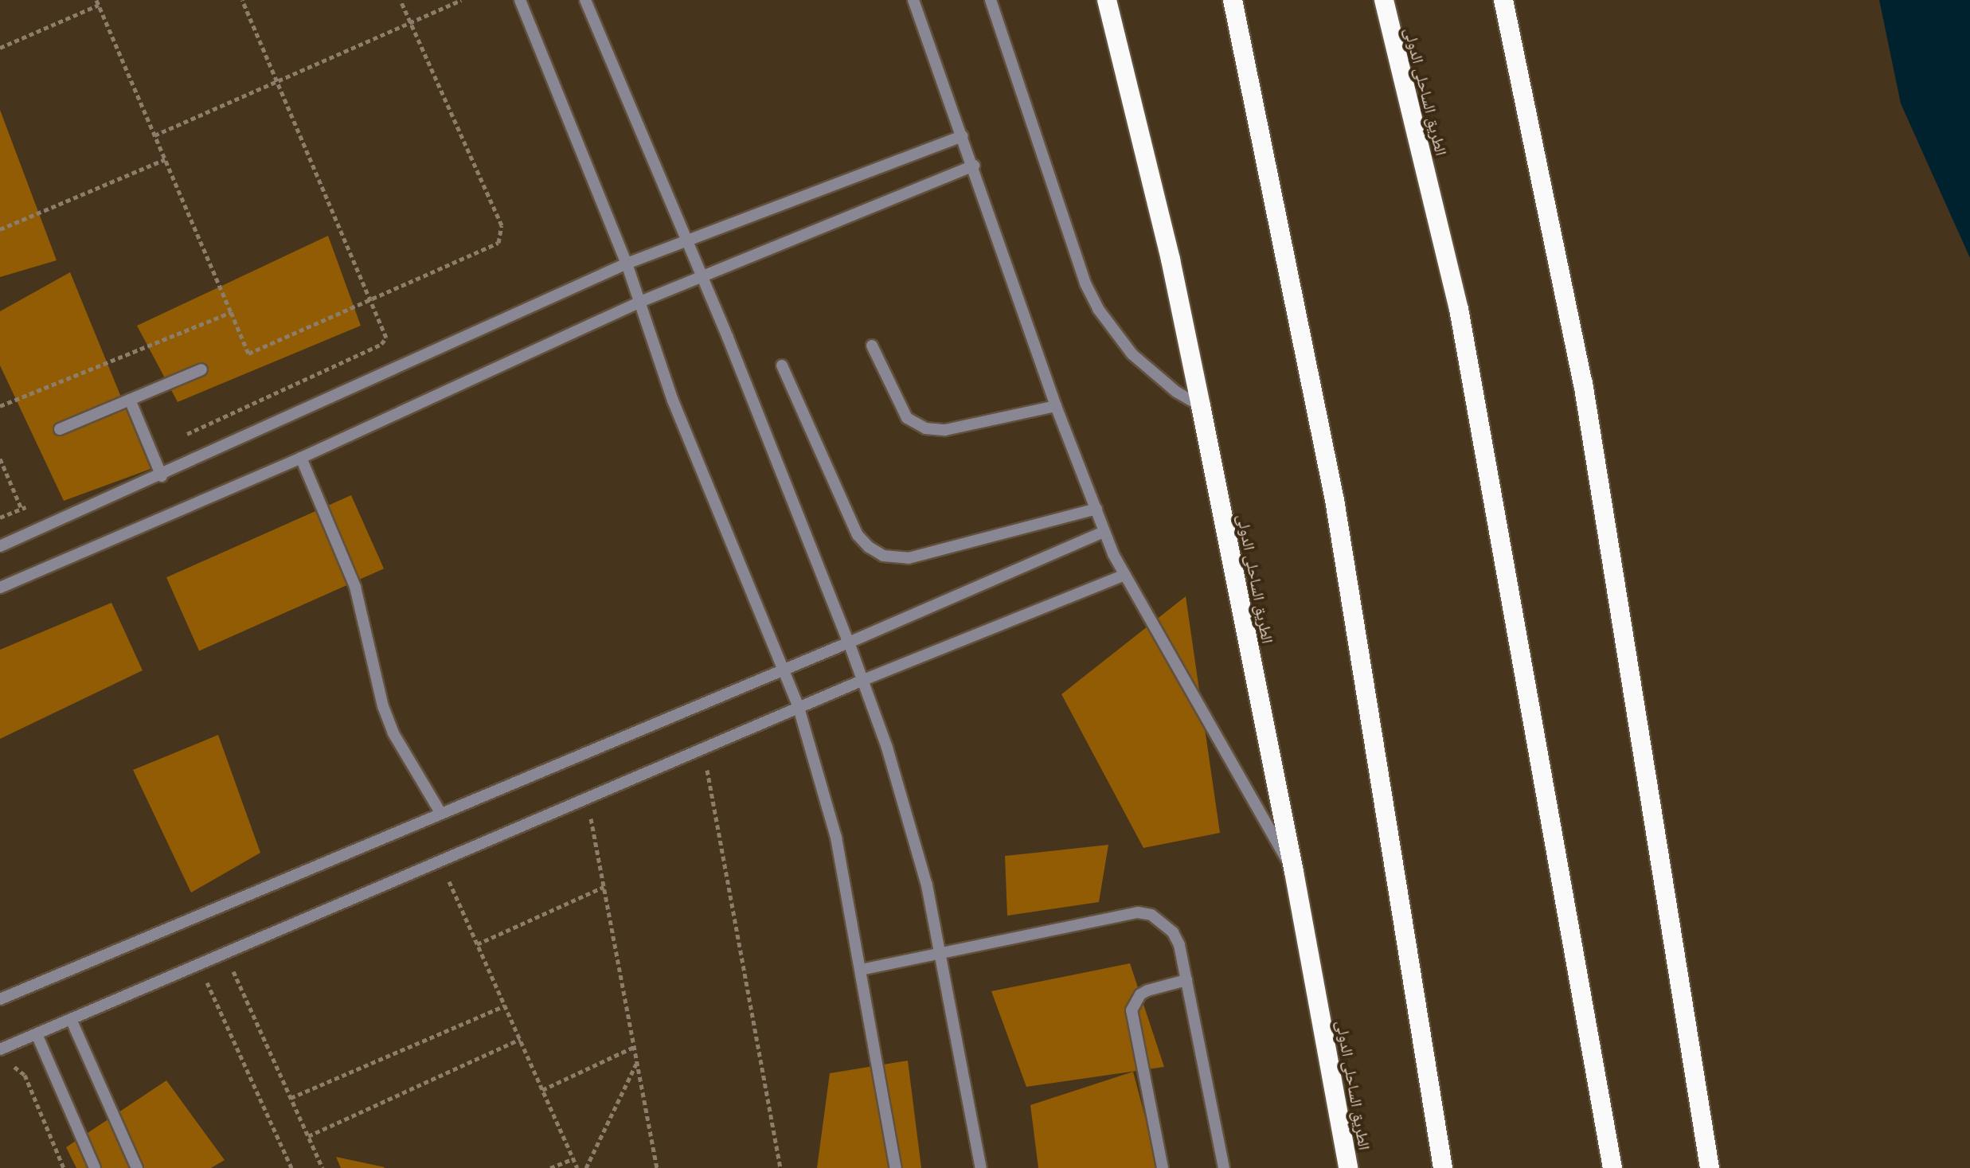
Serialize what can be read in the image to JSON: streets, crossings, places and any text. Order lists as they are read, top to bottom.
{
  "streets": {
    "highway": ["الطريق الساحلى الدولى"]
  }
}
